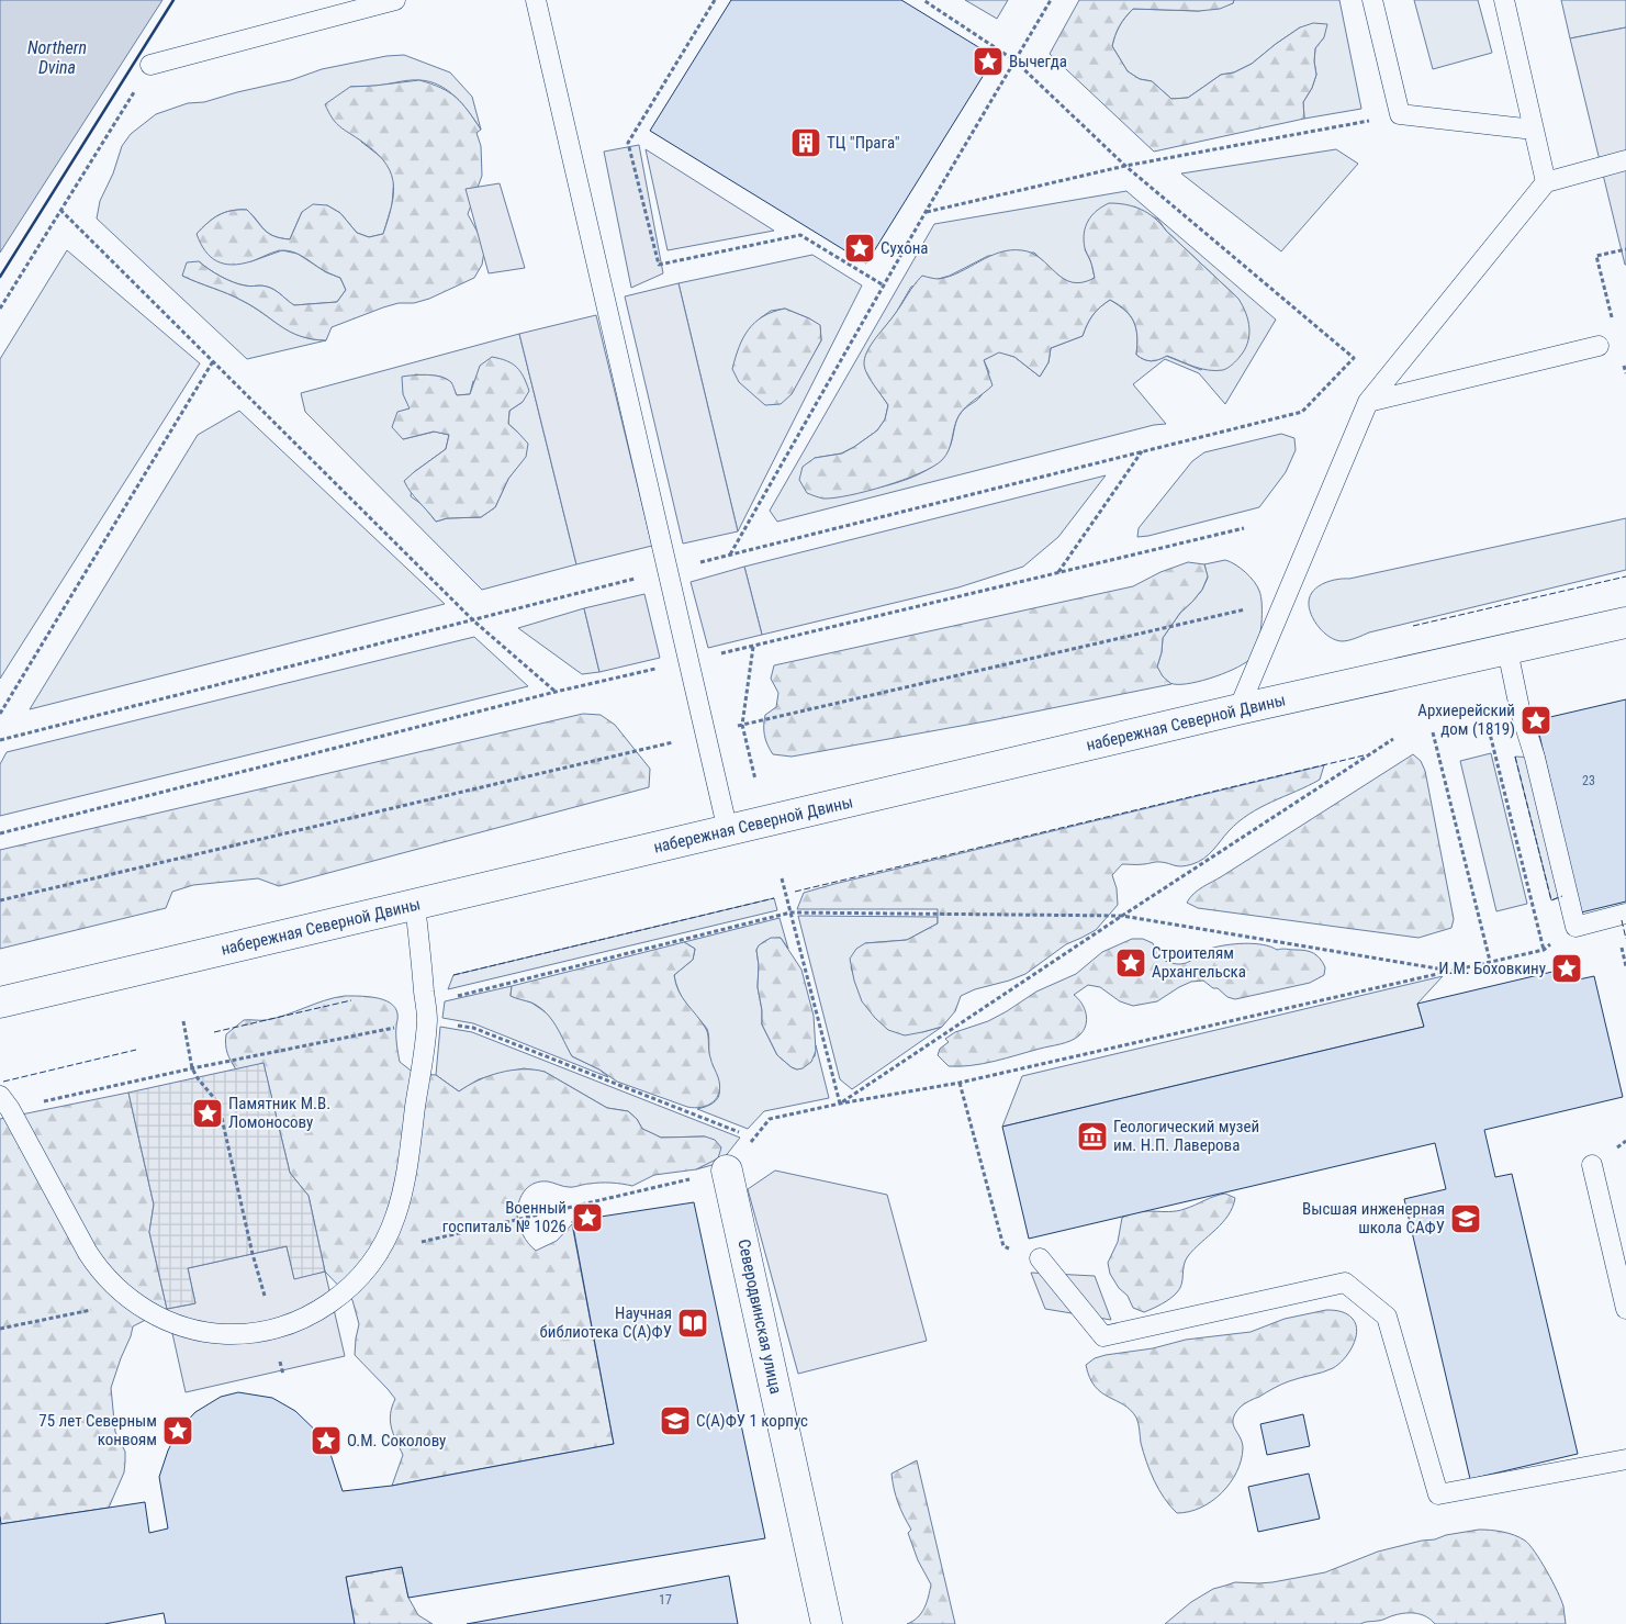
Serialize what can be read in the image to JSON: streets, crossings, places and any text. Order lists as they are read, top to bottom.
{
  "streets": {
    "main road": ["набережная Северной Двины", "Северодвинская улица"]
  },
  "water": ["Northern Dvina"],
  "places": {
    "place": [
      "Вычегда",
      "Сухона",
      "Архиерейский дом (1819)",
      "Строителям Архангельска",
      "И.М. Боховкину",
      "Памятник М.В. Ломоносову",
      "Военный госпиталь № 1026",
      "75 лет Северным конвоям",
      "О.М. Соколову"
    ],
    "building": ["ТЦ \"Прага\""],
    "museum": ["Геологический музей им. Н.П. Лаверова"],
    "school or university": ["Высшая инженерная школа САФУ", "С(А)ФУ 1 корпус"],
    "library": ["Научная библиотека С(А)ФУ"]
  },
  "house_numbers": ["23", "17"]
}
